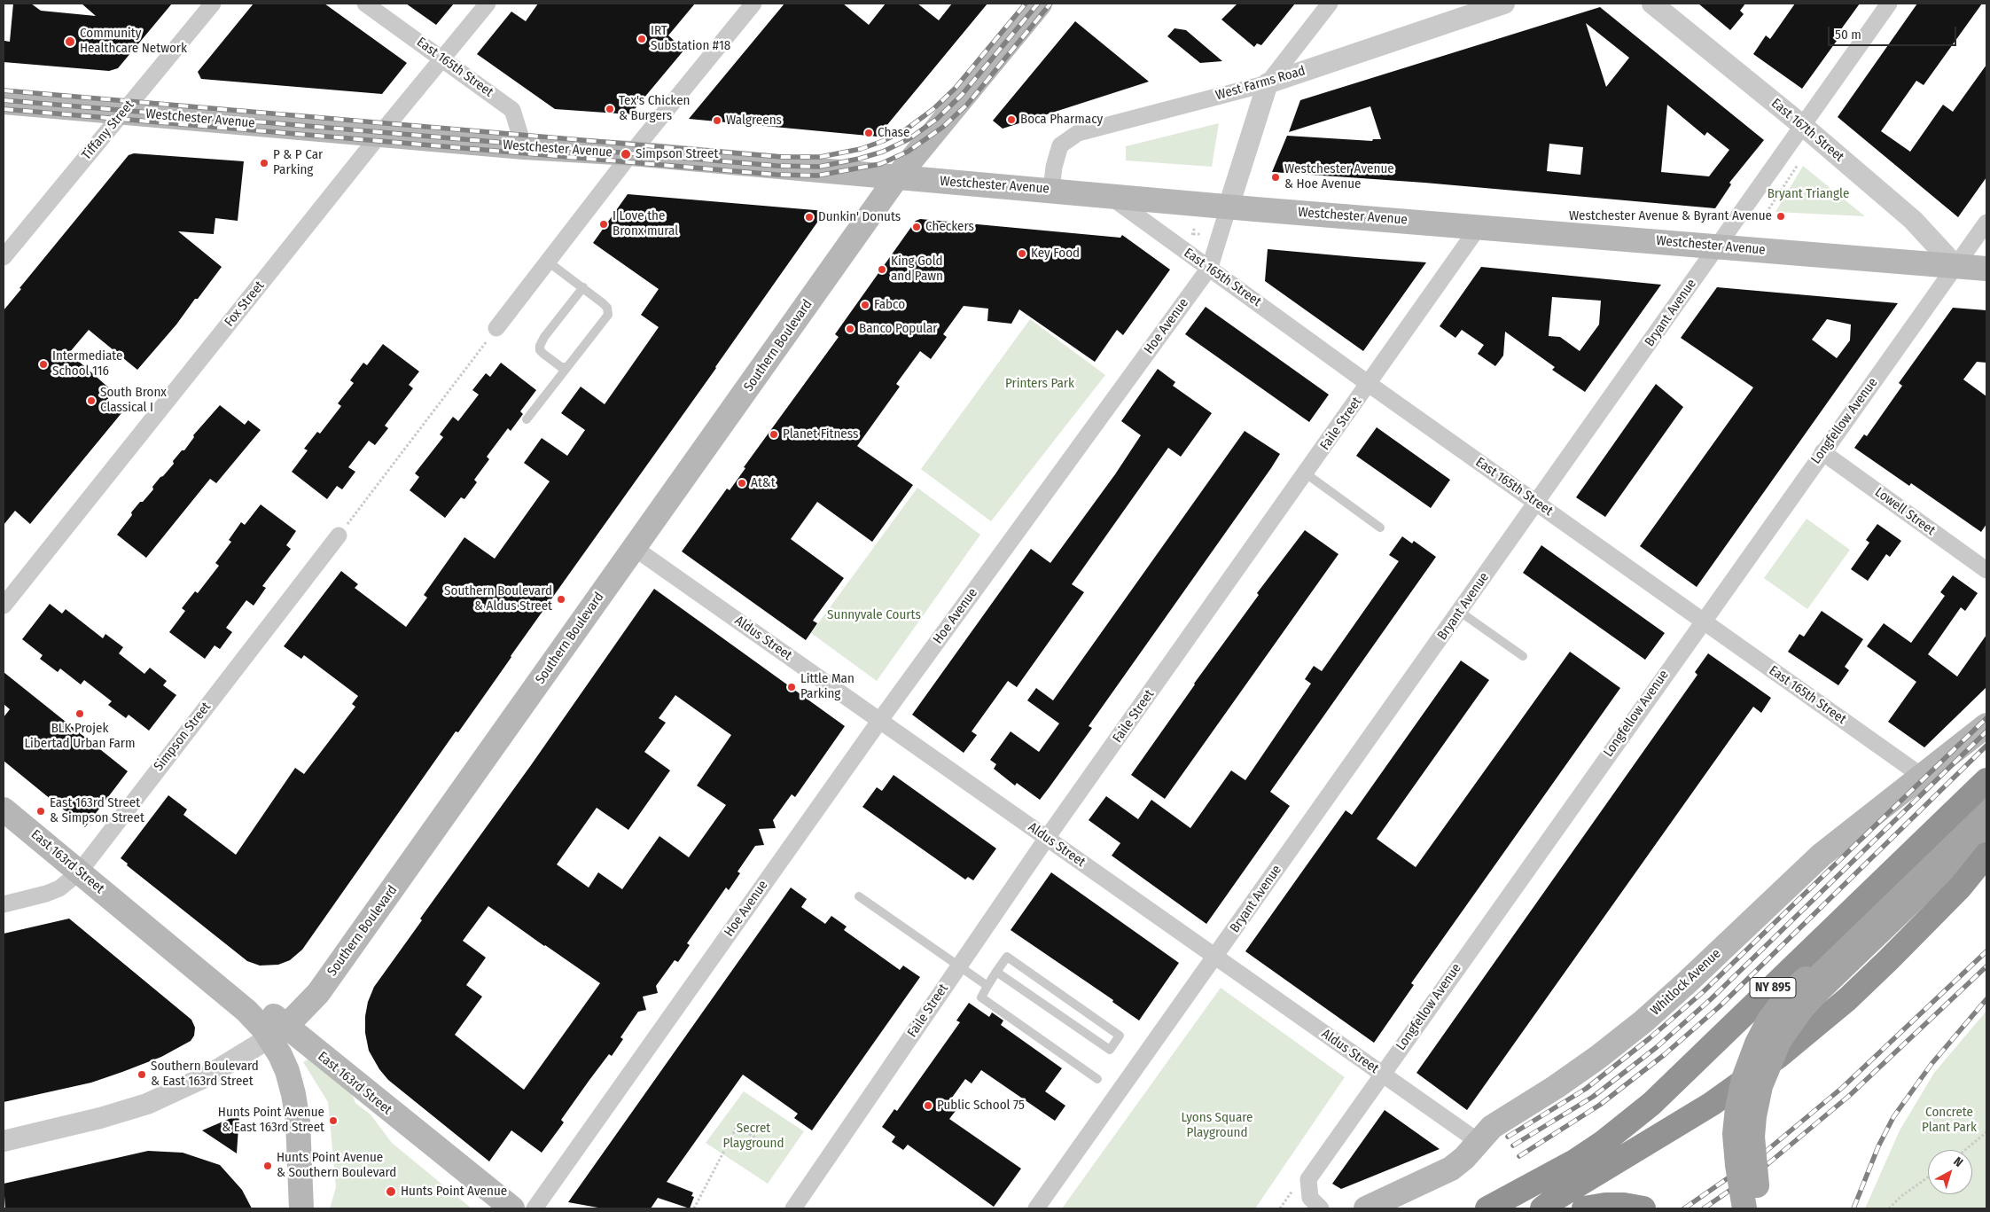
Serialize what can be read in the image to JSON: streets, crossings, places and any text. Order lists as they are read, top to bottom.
{
  "streets": {
    "highway": ["NY 895"],
    "main road": [
      "Westchester Avenue",
      "Southern Boulevard",
      "East 163rd Street",
      "Whitlock Avenue"
    ],
    "street": [
      "East 165th Street",
      "West Farms Road",
      "Tiffany Street",
      "East 167th Street",
      "Fox Street",
      "Bryant Avenue",
      "Hoe Avenue",
      "Longfellow Avenue",
      "Faile Street",
      "Lowell Street",
      "Aldus Street",
      "Simpson Street"
    ]
  },
  "crossings": [
    ["East 165th Street", "Westchester Avenue"],
    ["East 165th Street", "Fox Street"],
    ["East 165th Street", "Bryant Avenue"],
    ["East 165th Street", "Hoe Avenue"],
    ["East 165th Street", "Longfellow Avenue"],
    ["East 165th Street", "Faile Street"],
    ["East 165th Street", "Whitlock Avenue"],
    ["West Farms Road", "Westchester Avenue"],
    ["West Farms Road", "Hoe Avenue"],
    ["Westchester Avenue", "Tiffany Street"],
    ["Westchester Avenue", "East 167th Street"],
    ["Westchester Avenue", "Fox Street"],
    ["Westchester Avenue", "Bryant Avenue"],
    ["Westchester Avenue", "Hoe Avenue"],
    ["Westchester Avenue", "Southern Boulevard"],
    ["Westchester Avenue", "Longfellow Avenue"],
    ["Westchester Avenue", "Faile Street"],
    ["East 167th Street", "Bryant Avenue"],
    ["East 167th Street", "Longfellow Avenue"],
    ["Bryant Avenue", "Aldus Street"],
    ["Hoe Avenue", "Aldus Street"],
    ["Southern Boulevard", "Aldus Street"],
    ["Southern Boulevard", "East 163rd Street"],
    ["Longfellow Avenue", "Lowell Street"],
    ["Longfellow Avenue", "Aldus Street"],
    ["Faile Street", "Aldus Street"],
    ["Aldus Street", "Whitlock Avenue"],
    ["Simpson Street", "East 163rd Street"]
  ],
  "parks": [
    "Bryant Triangle",
    "Printers Park",
    "Sunnyvale Courts",
    "Concrete Plant Park",
    "Lyons Square Playground",
    "Secret Playground"
  ],
  "places": [
    "IRT Substation #18",
    "Community Healthcare Network",
    "Tex's Chicken & Burgers",
    "Boca Pharmacy",
    "Walgreens",
    "Chase",
    "Simpson Street",
    "P & P Car Parking",
    "Westchester Avenue & Hoe Avenue",
    "Westchester Avenue & Byrant Avenue",
    "Dunkin' Donuts",
    "I Love the Bronx mural",
    "Checkers",
    "Key Food",
    "King Gold and Pawn",
    "Fabco",
    "Banco Popular",
    "Intermediate School 116",
    "South Bronx Classical I",
    "Planet Fitness",
    "At&t",
    "Southern Boulevard & Aldus Street",
    "Little Man Parking",
    "BLK Projek Libertad Urban Farm",
    "East 163rd Street & Simpson Street",
    "Southern Boulevard & East 163rd Street",
    "Public School 75",
    "Hunts Point Avenue & East 163rd Street",
    "Hunts Point Avenue & Southern Boulevard",
    "Hunts Point Avenue"
  ],
  "scale_bar": "50 m",
  "north": "top right"
}
